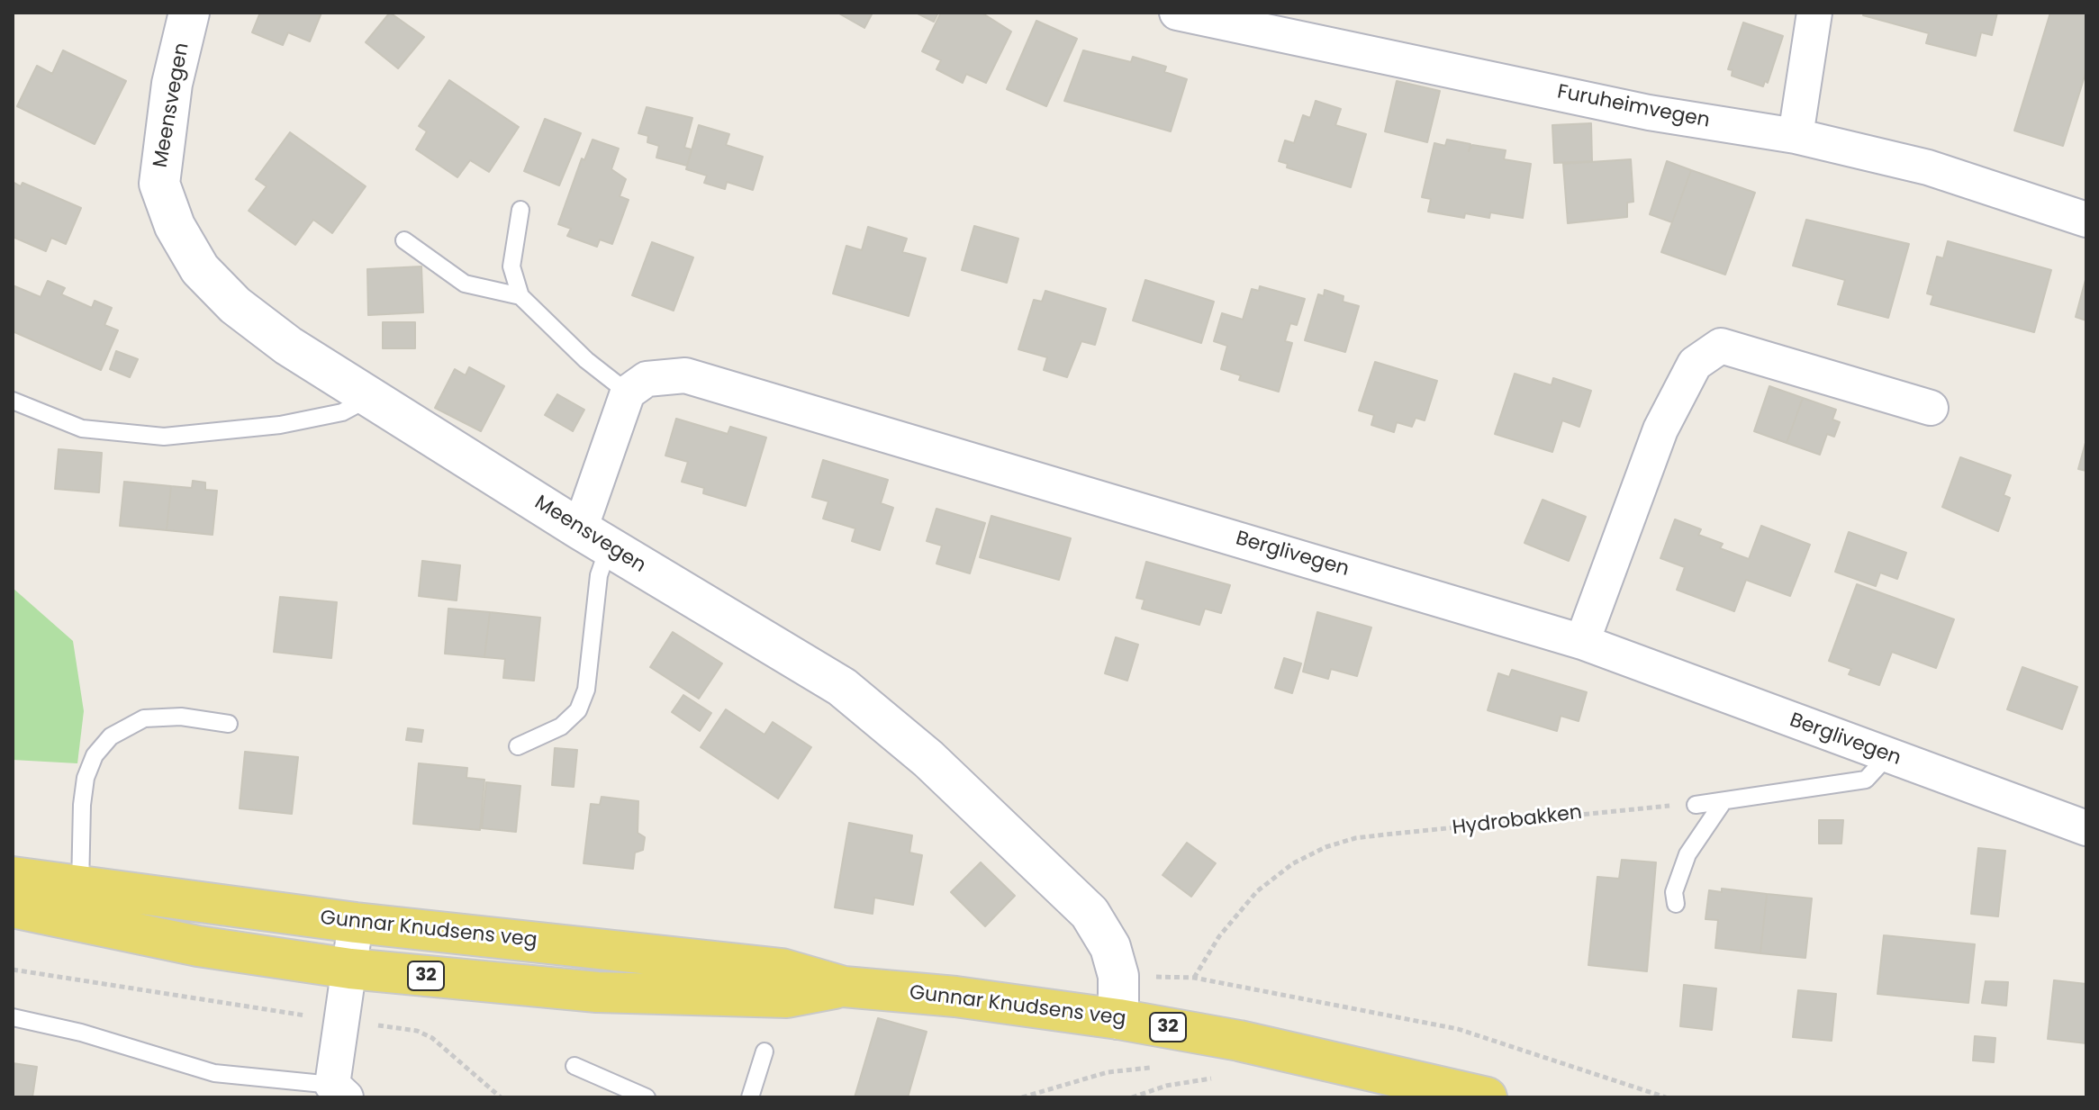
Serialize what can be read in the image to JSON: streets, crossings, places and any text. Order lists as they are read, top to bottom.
{
  "streets": {
    "main road": ["Gunnar Knudsens veg", "32"],
    "street": ["Meensvegen", "Furuheimvegen", "Berglivegen"],
    "path": ["Hydrobakken"]
  },
  "crossings": [
    ["Meensvegen", "Gunnar Knudsens veg"]
  ]
}
